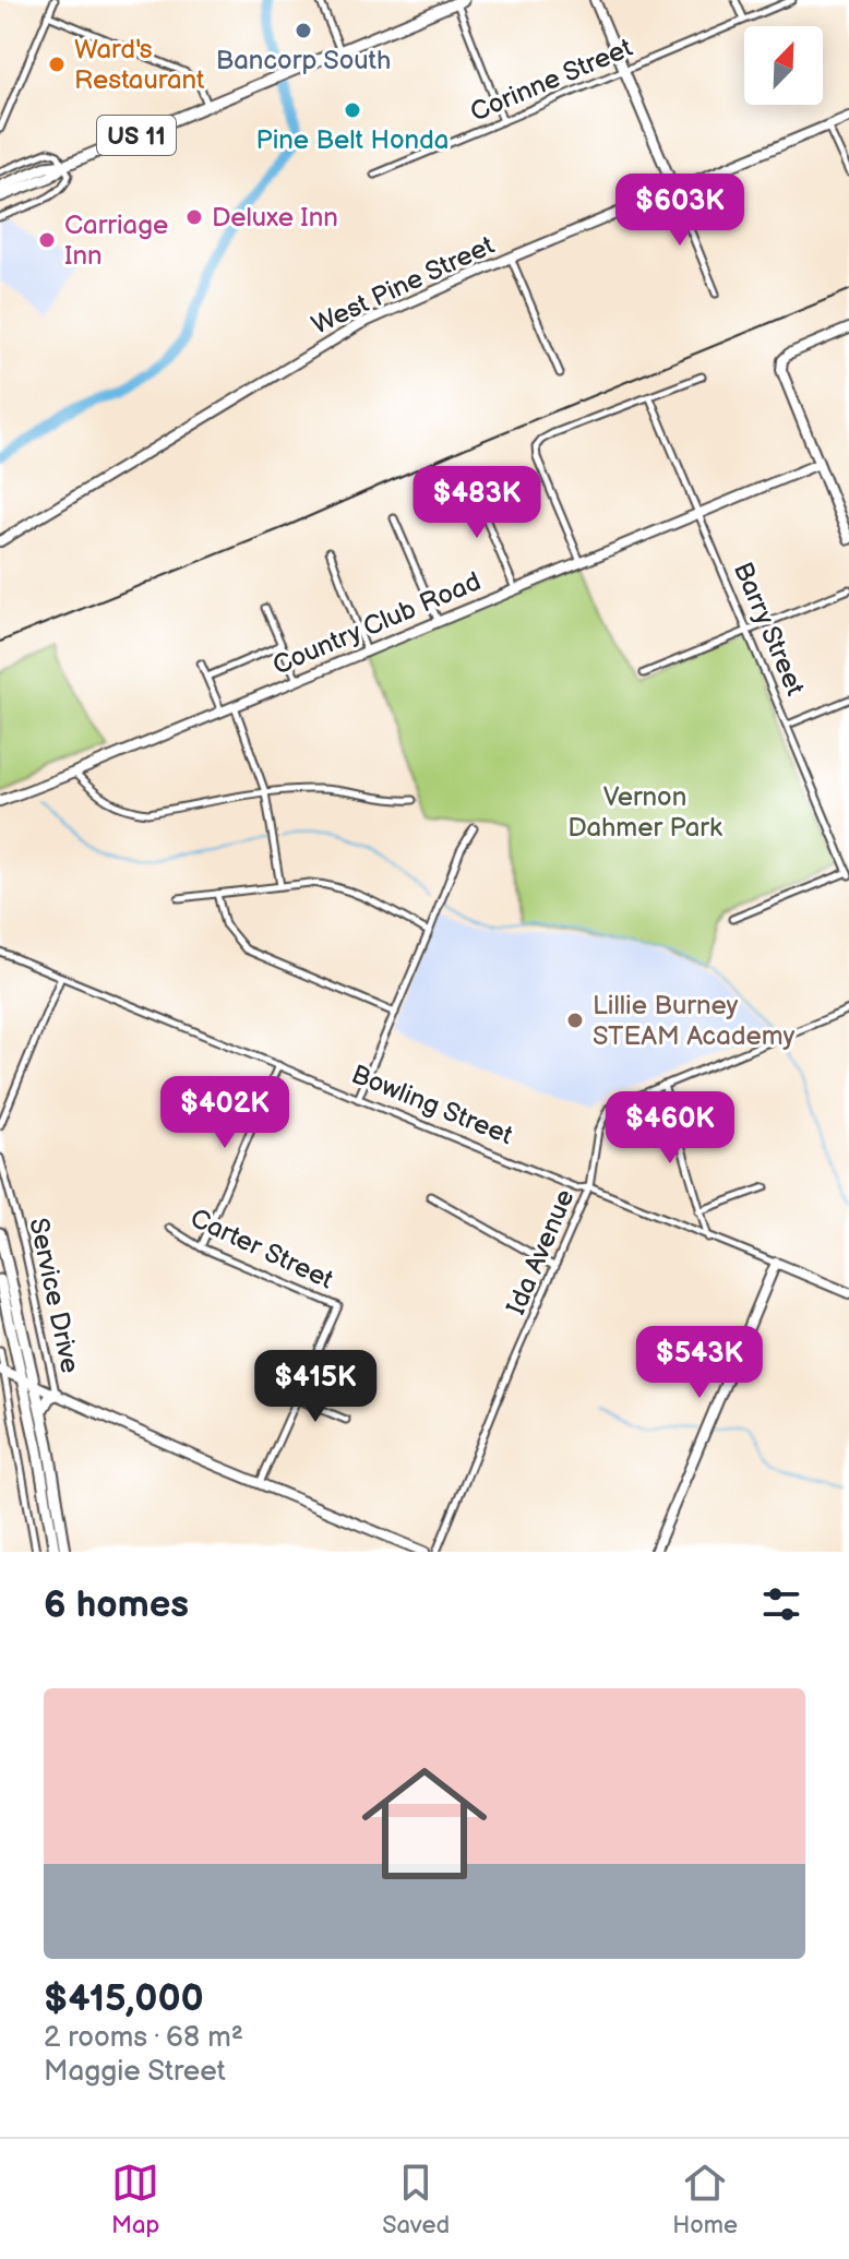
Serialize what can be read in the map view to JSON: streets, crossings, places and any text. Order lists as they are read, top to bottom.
{
  "streets": {
    "main road": ["US 11"],
    "street": [
      "Corinne Street",
      "West Pine Street",
      "Country Club Road",
      "Barry Street",
      "Bowling Street",
      "Carter Street",
      "Ida Avenue",
      "Service Drive"
    ]
  },
  "crossings": [
    ["Country Club Road", "Barry Street"],
    ["Bowling Street", "Ida Avenue"]
  ],
  "parks": ["Vernon Dahmer Park"],
  "places": [
    "Bancorp South",
    "Ward's Restaurant",
    "Pine Belt Honda",
    "Deluxe Inn",
    "Carriage Inn",
    "Lillie Burney STEAM Academy"
  ],
  "north": "top right",
  "page": {
    "price": [
      "$603K",
      "$483K",
      "$402K",
      "$460K",
      "$543K",
      "$415K"
    ],
    "heading": "6 homes",
    "list": [
      {
        "name": "$415,000",
        "note": "2 rooms · 68 m² · Maggie Street"
      }
    ],
    "tabs": ["Map", "Saved", "Home"]
  }
}
